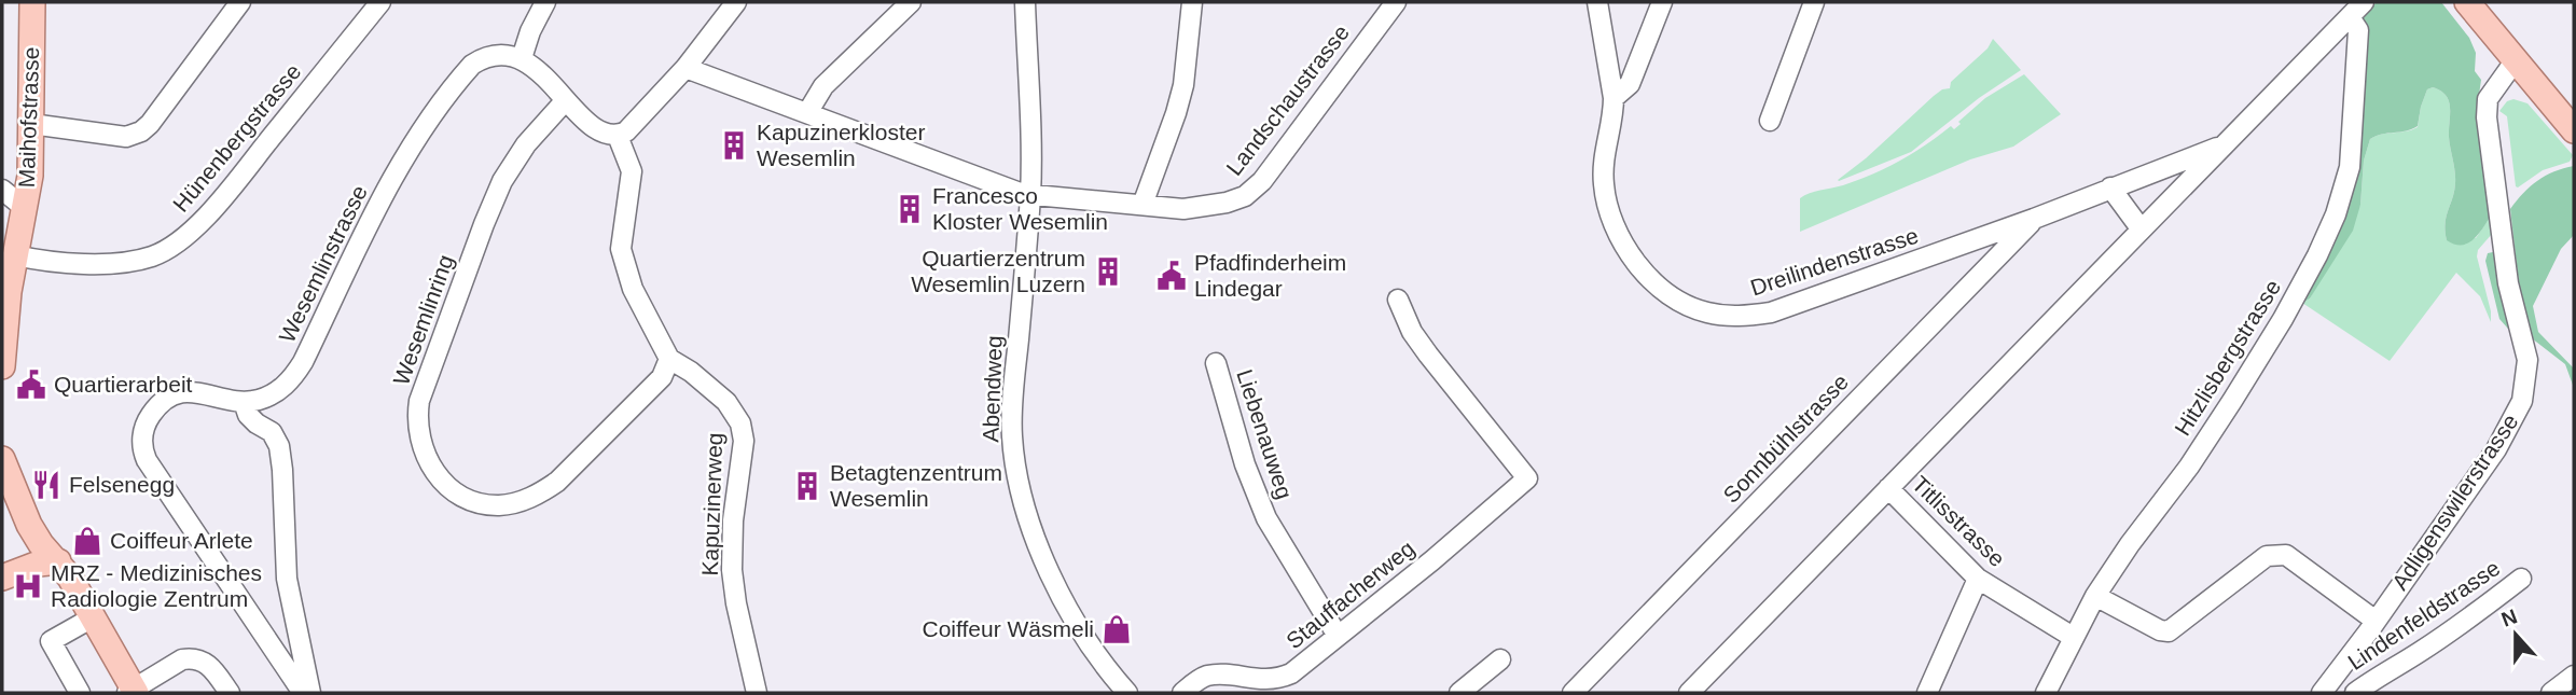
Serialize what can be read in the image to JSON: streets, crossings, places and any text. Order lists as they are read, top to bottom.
{
  "streets": {
    "main road": ["Maihofstrasse"],
    "street": [
      "Landschaustrasse",
      "Hünenbergstrasse",
      "Dreilindenstrasse",
      "Wesemlinstrasse",
      "Wesemlinring",
      "Hitzlisbergstrasse",
      "Abendweg",
      "Liebenauweg",
      "Sonnbühlstrasse",
      "Adligenswilerstrasse",
      "Kapuzinerweg",
      "Titlisstrasse",
      "Stauffacherweg",
      "Lindenfeldstrasse"
    ]
  },
  "crossings": [
    ["Landschaustrasse", "Abendweg"],
    ["Maihofstrasse", "Hünenbergstrasse"],
    ["Dreilindenstrasse", "Sonnbühlstrasse"],
    ["Wesemlinring", "Kapuzinerweg"],
    ["Hitzlisbergstrasse", "Titlisstrasse"],
    ["Liebenauweg", "Stauffacherweg"]
  ],
  "places": {
    "building": [
      "Kapuzinerkloster Wesemlin",
      "Francesco Kloster Wesemlin",
      "Quartierzentrum Wesemlin Luzern",
      "Betagtenzentrum Wesemlin"
    ],
    "public building": ["Pfadfinderheim Lindegar", "Quartierarbeit"],
    "restaurant": ["Felsenegg"],
    "shop": ["Coiffeur Arlete", "Coiffeur Wäsmeli"],
    "hospital": ["MRZ - Medizinisches Radiologie Zentrum"]
  },
  "north": "top"
}
